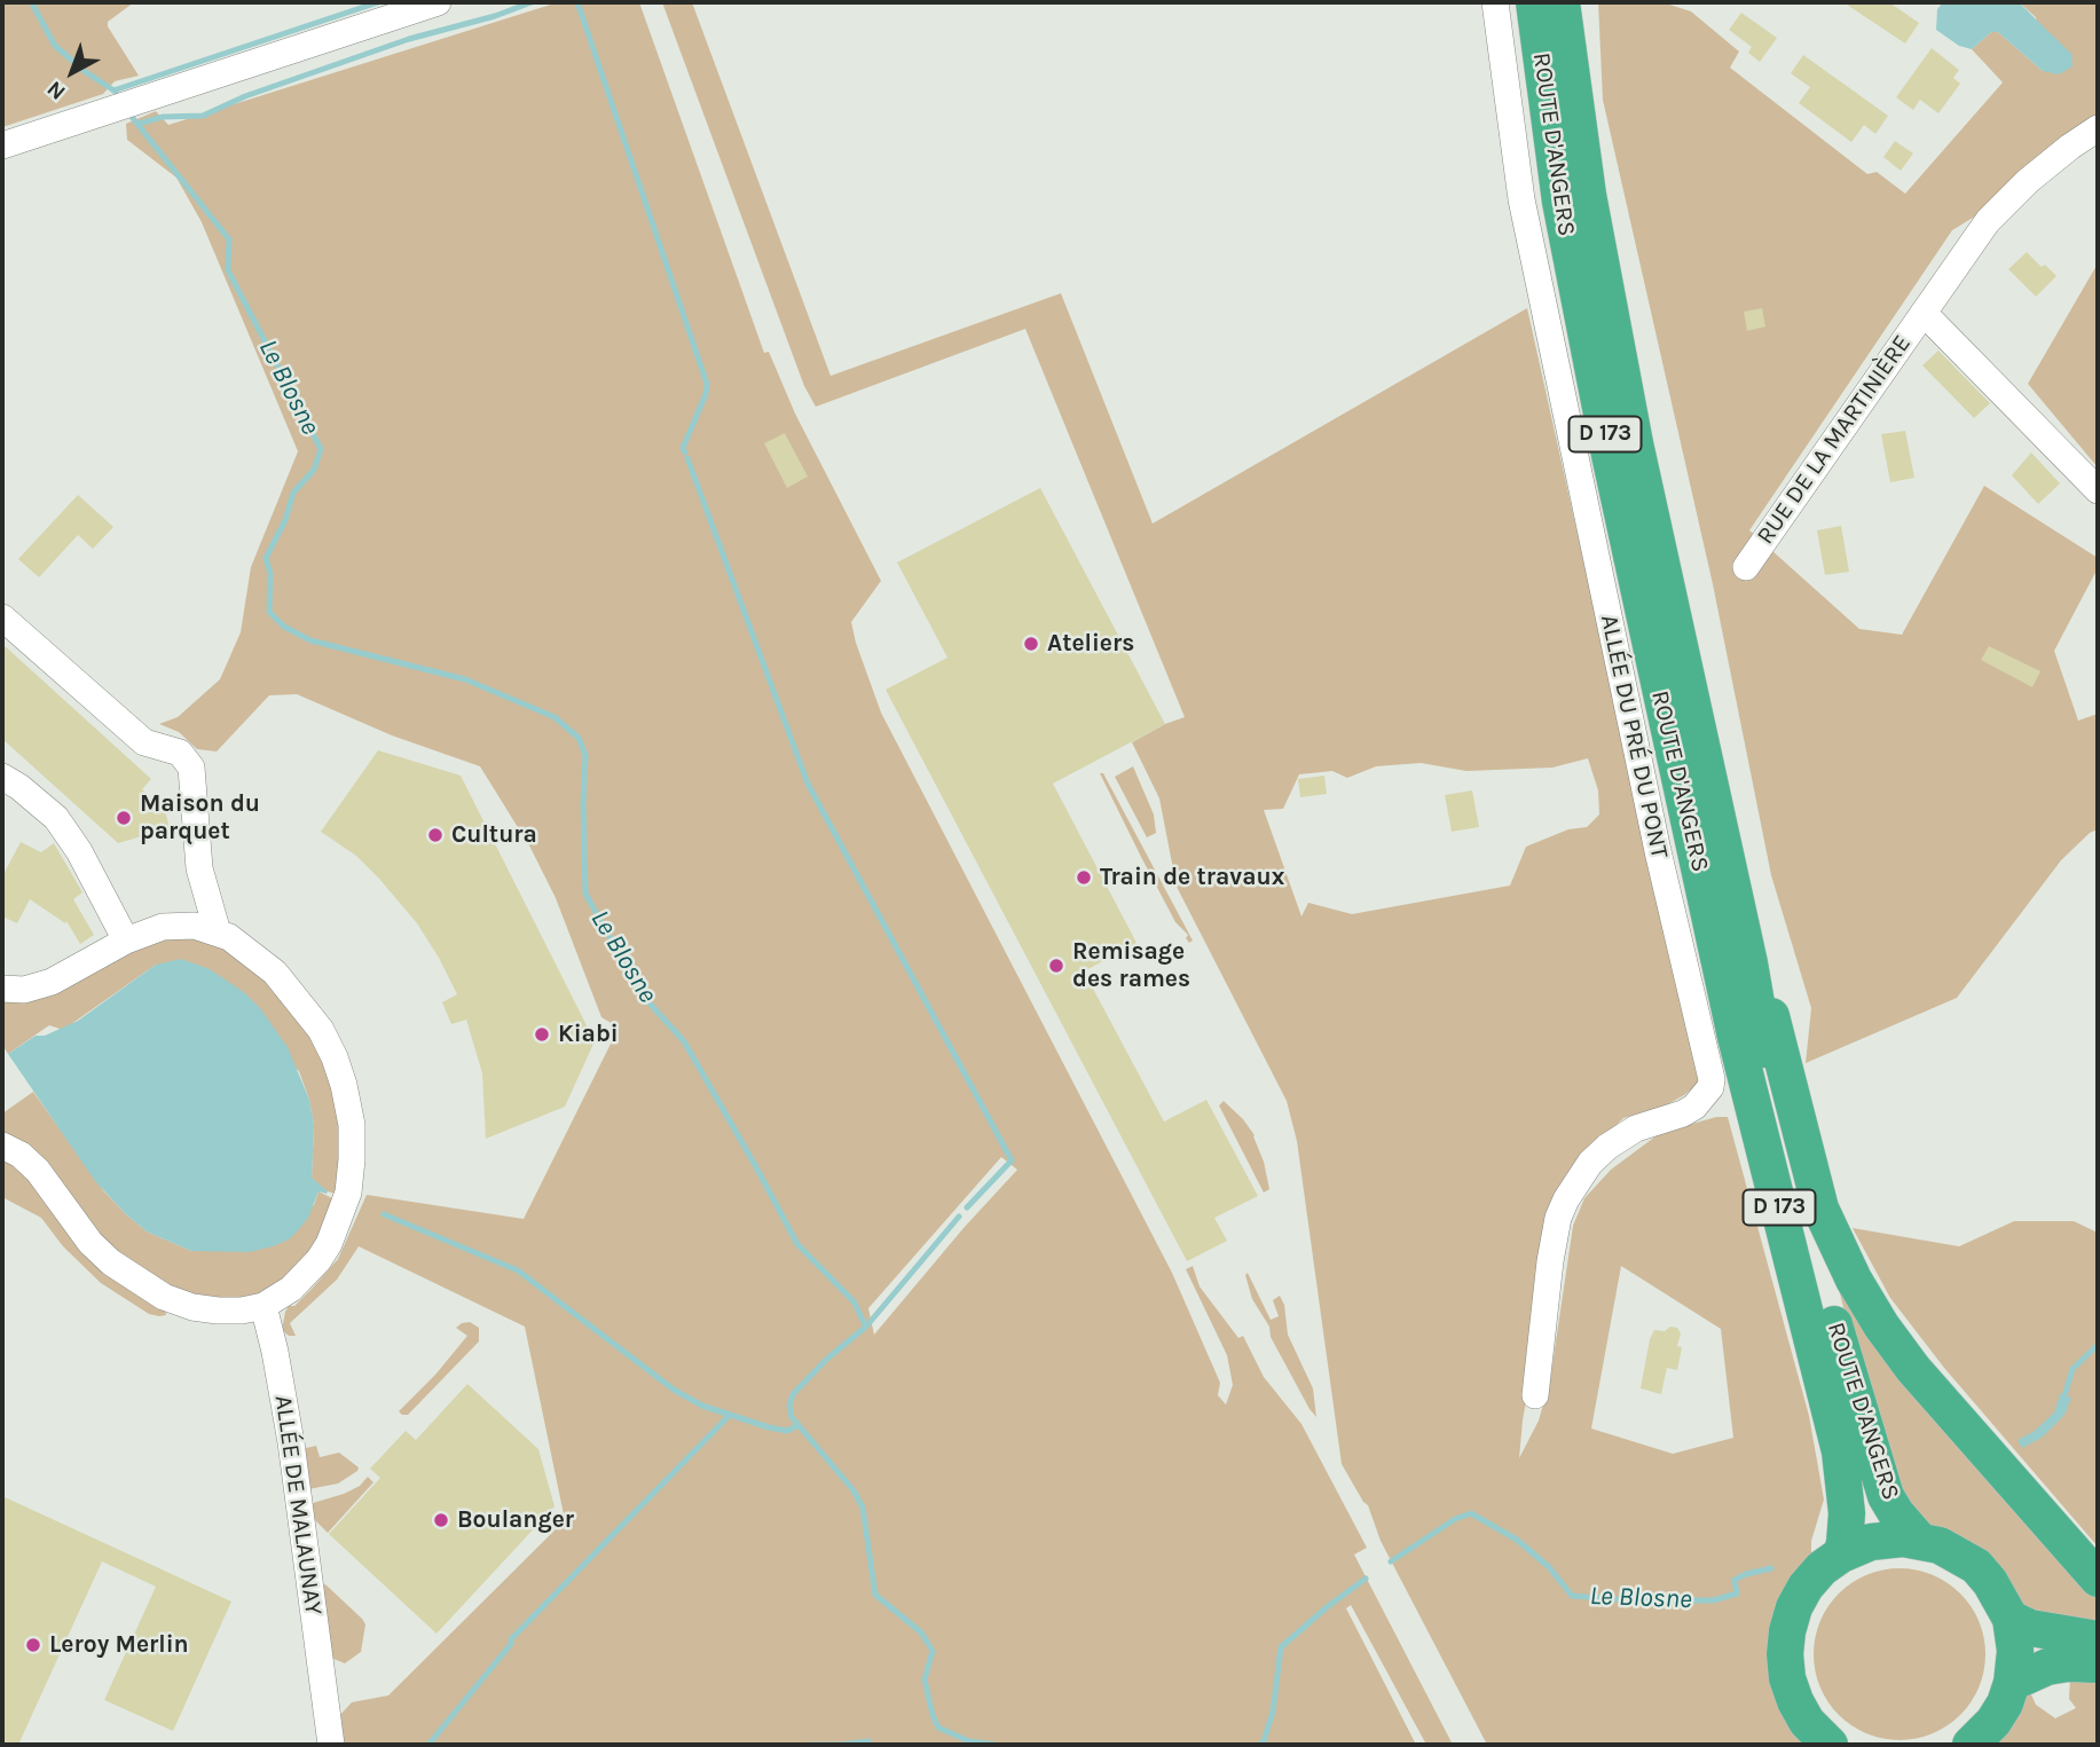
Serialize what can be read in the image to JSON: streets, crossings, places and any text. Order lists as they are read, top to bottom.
{
  "streets": {
    "highway": ["ROUTE D'ANGERS", "D 173"],
    "street": ["RUE DE LA MARTINIÈRE", "ALLÉE DU PRÉ DU PONT", "ALLÉE DE MALAUNAY"]
  },
  "water": ["Le Blosne"],
  "places": [
    "Ateliers",
    "Maison du parquet",
    "Cultura",
    "Train de travaux",
    "Remisage des rames",
    "Kiabi",
    "Boulanger",
    "Leroy Merlin"
  ],
  "north": "bottom left"
}
